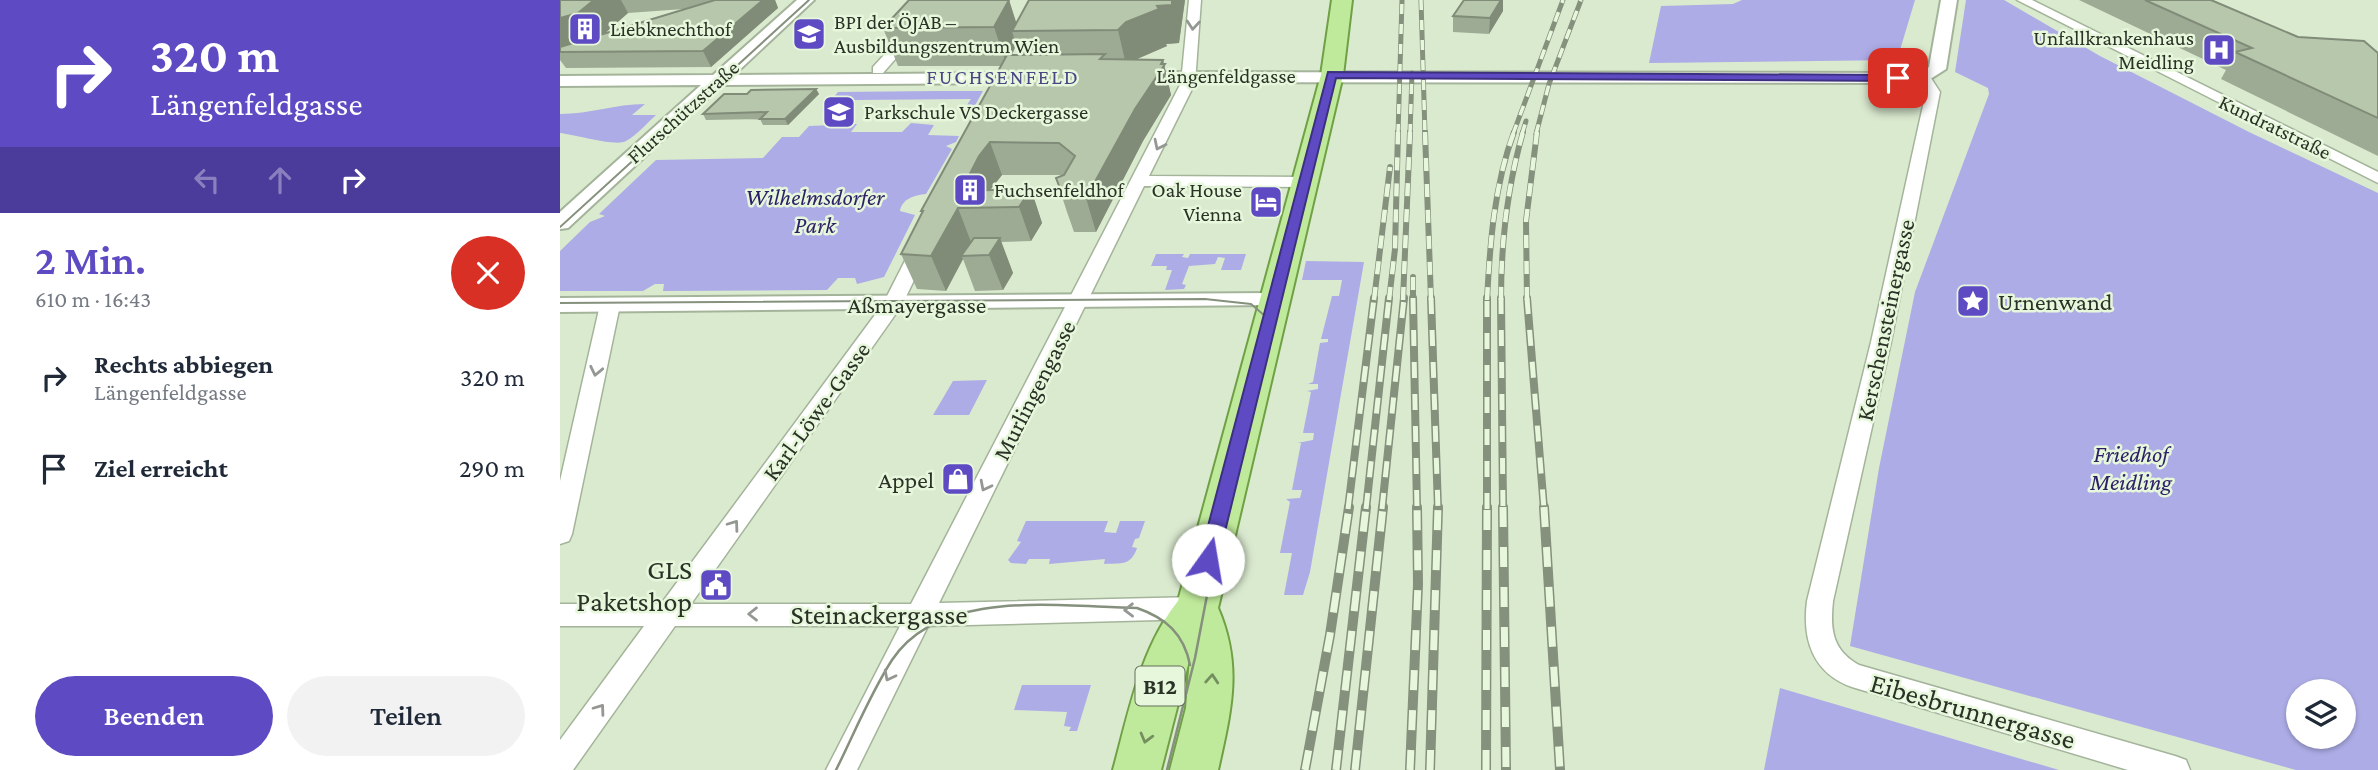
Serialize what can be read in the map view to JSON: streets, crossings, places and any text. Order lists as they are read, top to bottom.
{
  "streets": {
    "main road": ["B12"],
    "street": [
      "Längenfeldgasse",
      "Flurschützstraße",
      "Kundratstraße",
      "Aßmayergasse",
      "Kerschensteinergasse",
      "Murlingengasse",
      "Karl-Löwe-Gasse",
      "Steinackergasse",
      "Eibesbrunnergasse"
    ]
  },
  "crossings": [
    ["Längenfeldgasse", "Kerschensteinergasse"],
    ["Längenfeldgasse", "Murlingengasse"],
    ["Längenfeldgasse", "B12"],
    ["Aßmayergasse", "Murlingengasse"],
    ["Aßmayergasse", "Karl-Löwe-Gasse"],
    ["Aßmayergasse", "B12"],
    ["Kerschensteinergasse", "Eibesbrunnergasse"],
    ["Murlingengasse", "Steinackergasse"],
    ["Karl-Löwe-Gasse", "Steinackergasse"],
    ["Steinackergasse", "B12"]
  ],
  "one_way": ["Murlingengasse", "Karl-Löwe-Gasse", "Steinackergasse"],
  "districts": ["FUCHSENFELD"],
  "parks": ["Wilhelmsdorfer Park", "Friedhof Meidling"],
  "places": {
    "building": ["Liebknechthof", "Fuchsenfeldhof"],
    "school or university": ["BPI der ÖJAB – Ausbildungszentrum Wien", "Parkschule VS Deckergasse"],
    "hospital": ["Unfallkrankenhaus Meidling"],
    "hotel": ["Oak House Vienna"],
    "place": ["Urnenwand"],
    "shop": ["Appel"],
    "public building": ["GLS Paketshop"]
  },
  "page": {
    "turn": ["320 m", "Längenfeldgasse"],
    "heading": ["2 Min.", "610 m · 16:43"],
    "list": [
      {
        "name": "Rechts abbiegen",
        "note": "Längenfeldgasse",
        "value": "320 m"
      },
      {
        "name": "Ziel erreicht",
        "value": "290 m"
      }
    ],
    "buttons": ["Beenden", "Teilen"]
  }
}
